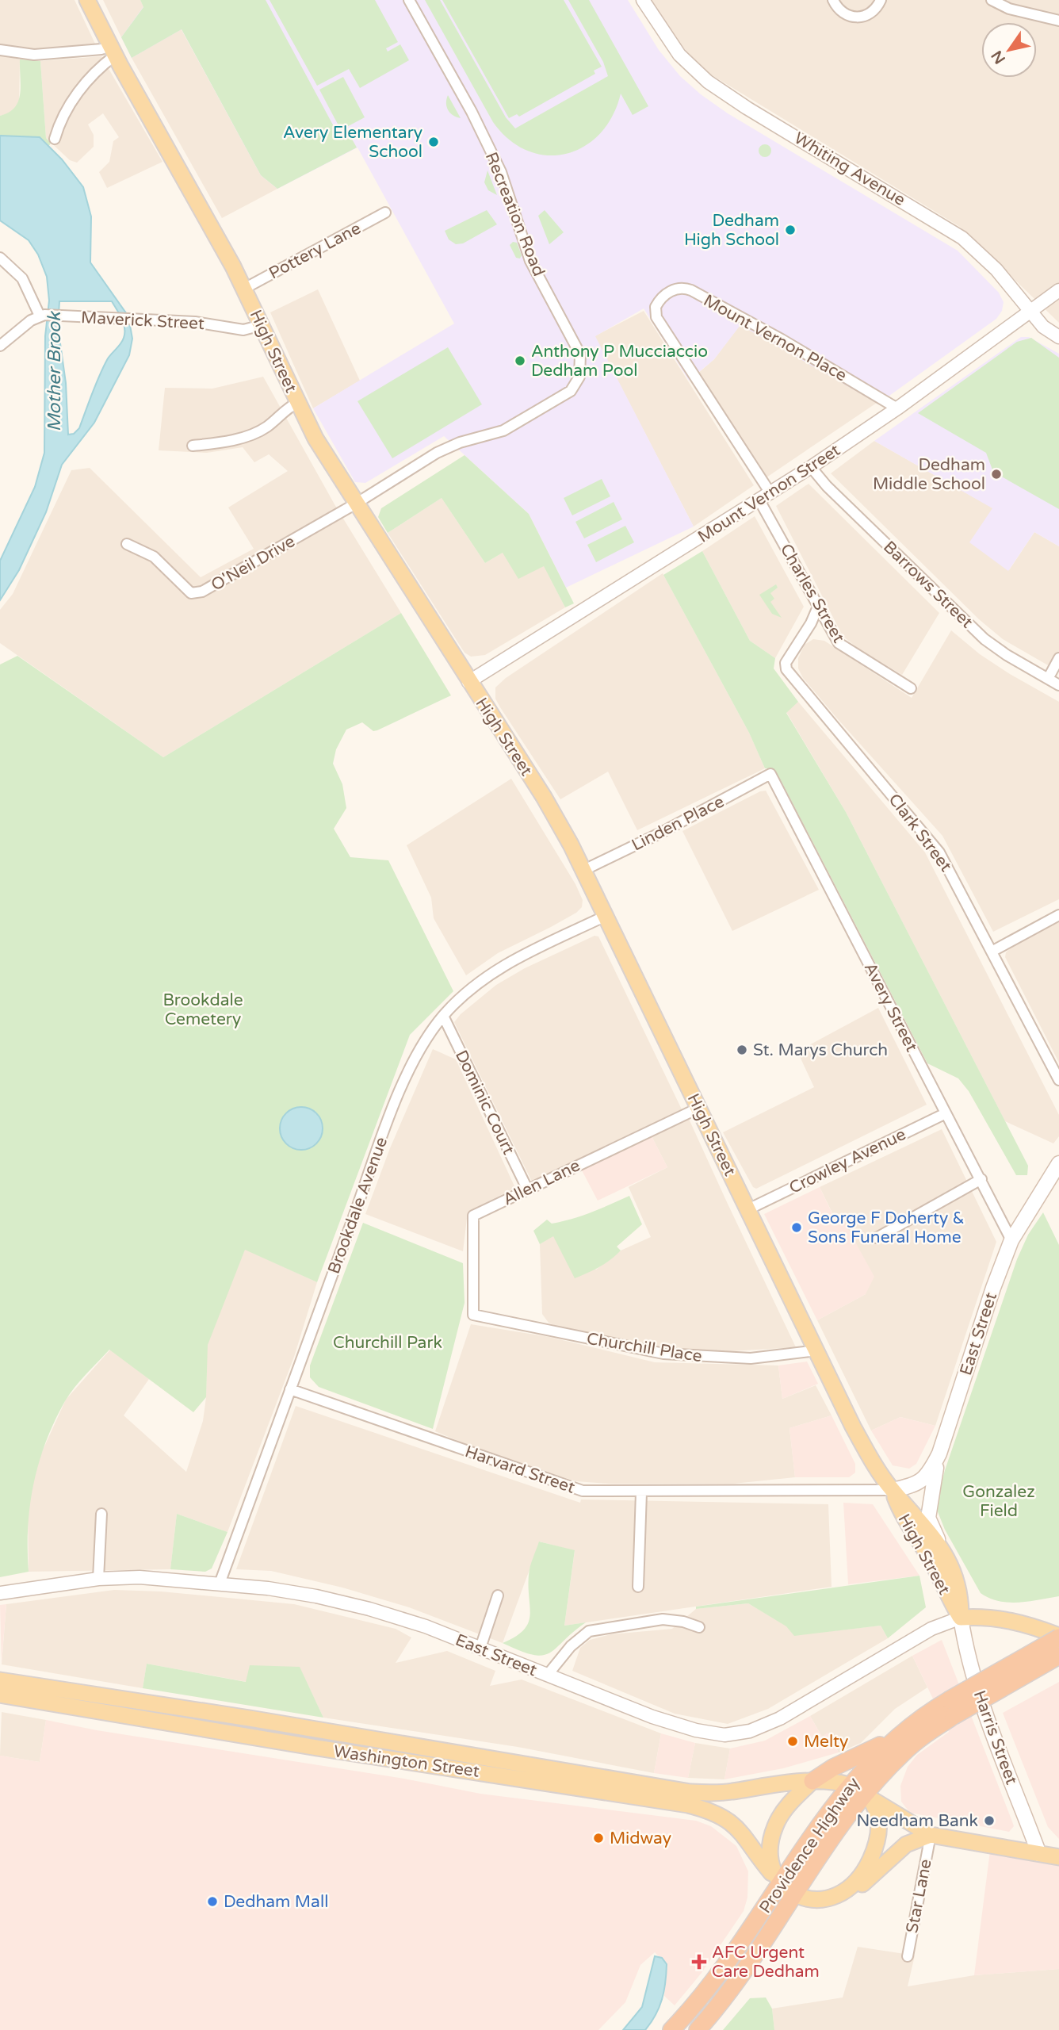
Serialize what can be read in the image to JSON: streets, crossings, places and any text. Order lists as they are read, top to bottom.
{
  "streets": {
    "highway": ["Providence Highway"],
    "main road": [
      "High Street",
      "East Street",
      "Harris Street",
      "Washington Street"
    ],
    "street": [
      "Whiting Avenue",
      "Recreation Road",
      "Pottery Lane",
      "Maverick Street",
      "Mount Vernon Place",
      "Mount Vernon Street",
      "O'Neil Drive",
      "Barrows Street",
      "Charles Street",
      "Linden Place",
      "Clark Street",
      "Avery Street",
      "Dominic Court",
      "Crowley Avenue",
      "Allen Lane",
      "Brookdale Avenue",
      "Churchill Place",
      "Harvard Street",
      "Star Lane"
    ]
  },
  "crossings": [
    ["Whiting Avenue", "Mount Vernon Street"],
    ["Recreation Road", "High Street"],
    ["Recreation Road", "O'Neil Drive"],
    ["Pottery Lane", "High Street"],
    ["Maverick Street", "High Street"],
    ["Mount Vernon Place", "Mount Vernon Street"],
    ["High Street", "Mount Vernon Street"],
    ["High Street", "O'Neil Drive"],
    ["High Street", "Linden Place"],
    ["High Street", "Crowley Avenue"],
    ["High Street", "Allen Lane"],
    ["High Street", "Brookdale Avenue"],
    ["High Street", "East Street"],
    ["High Street", "Churchill Place"],
    ["High Street", "Harvard Street"],
    ["High Street", "Harris Street"],
    ["Mount Vernon Street", "Barrows Street"],
    ["Mount Vernon Street", "Charles Street"],
    ["Charles Street", "Clark Street"],
    ["Linden Place", "Avery Street"],
    ["Avery Street", "Crowley Avenue"],
    ["Avery Street", "East Street"],
    ["Dominic Court", "Allen Lane"],
    ["Dominic Court", "Brookdale Avenue"],
    ["Allen Lane", "Churchill Place"],
    ["Brookdale Avenue", "East Street"],
    ["Brookdale Avenue", "Harvard Street"],
    ["East Street", "Harvard Street"],
    ["East Street", "Harris Street"],
    ["Washington Street", "Providence Highway"]
  ],
  "water": ["Mother Brook"],
  "parks": ["Brookdale Cemetery", "Churchill Park", "Gonzalez Field"],
  "places": {
    "other": [
      "Avery Elementary School",
      "Dedham High School",
      "Anthony P Mucciaccio Dedham Pool",
      "Dedham Middle School",
      "St. Marys Church",
      "George F Doherty & Sons Funeral Home",
      "Melty",
      "Needham Bank",
      "Midway",
      "Dedham Mall"
    ],
    "health": ["AFC Urgent Care Dedham"]
  },
  "north": "bottom left"
}
